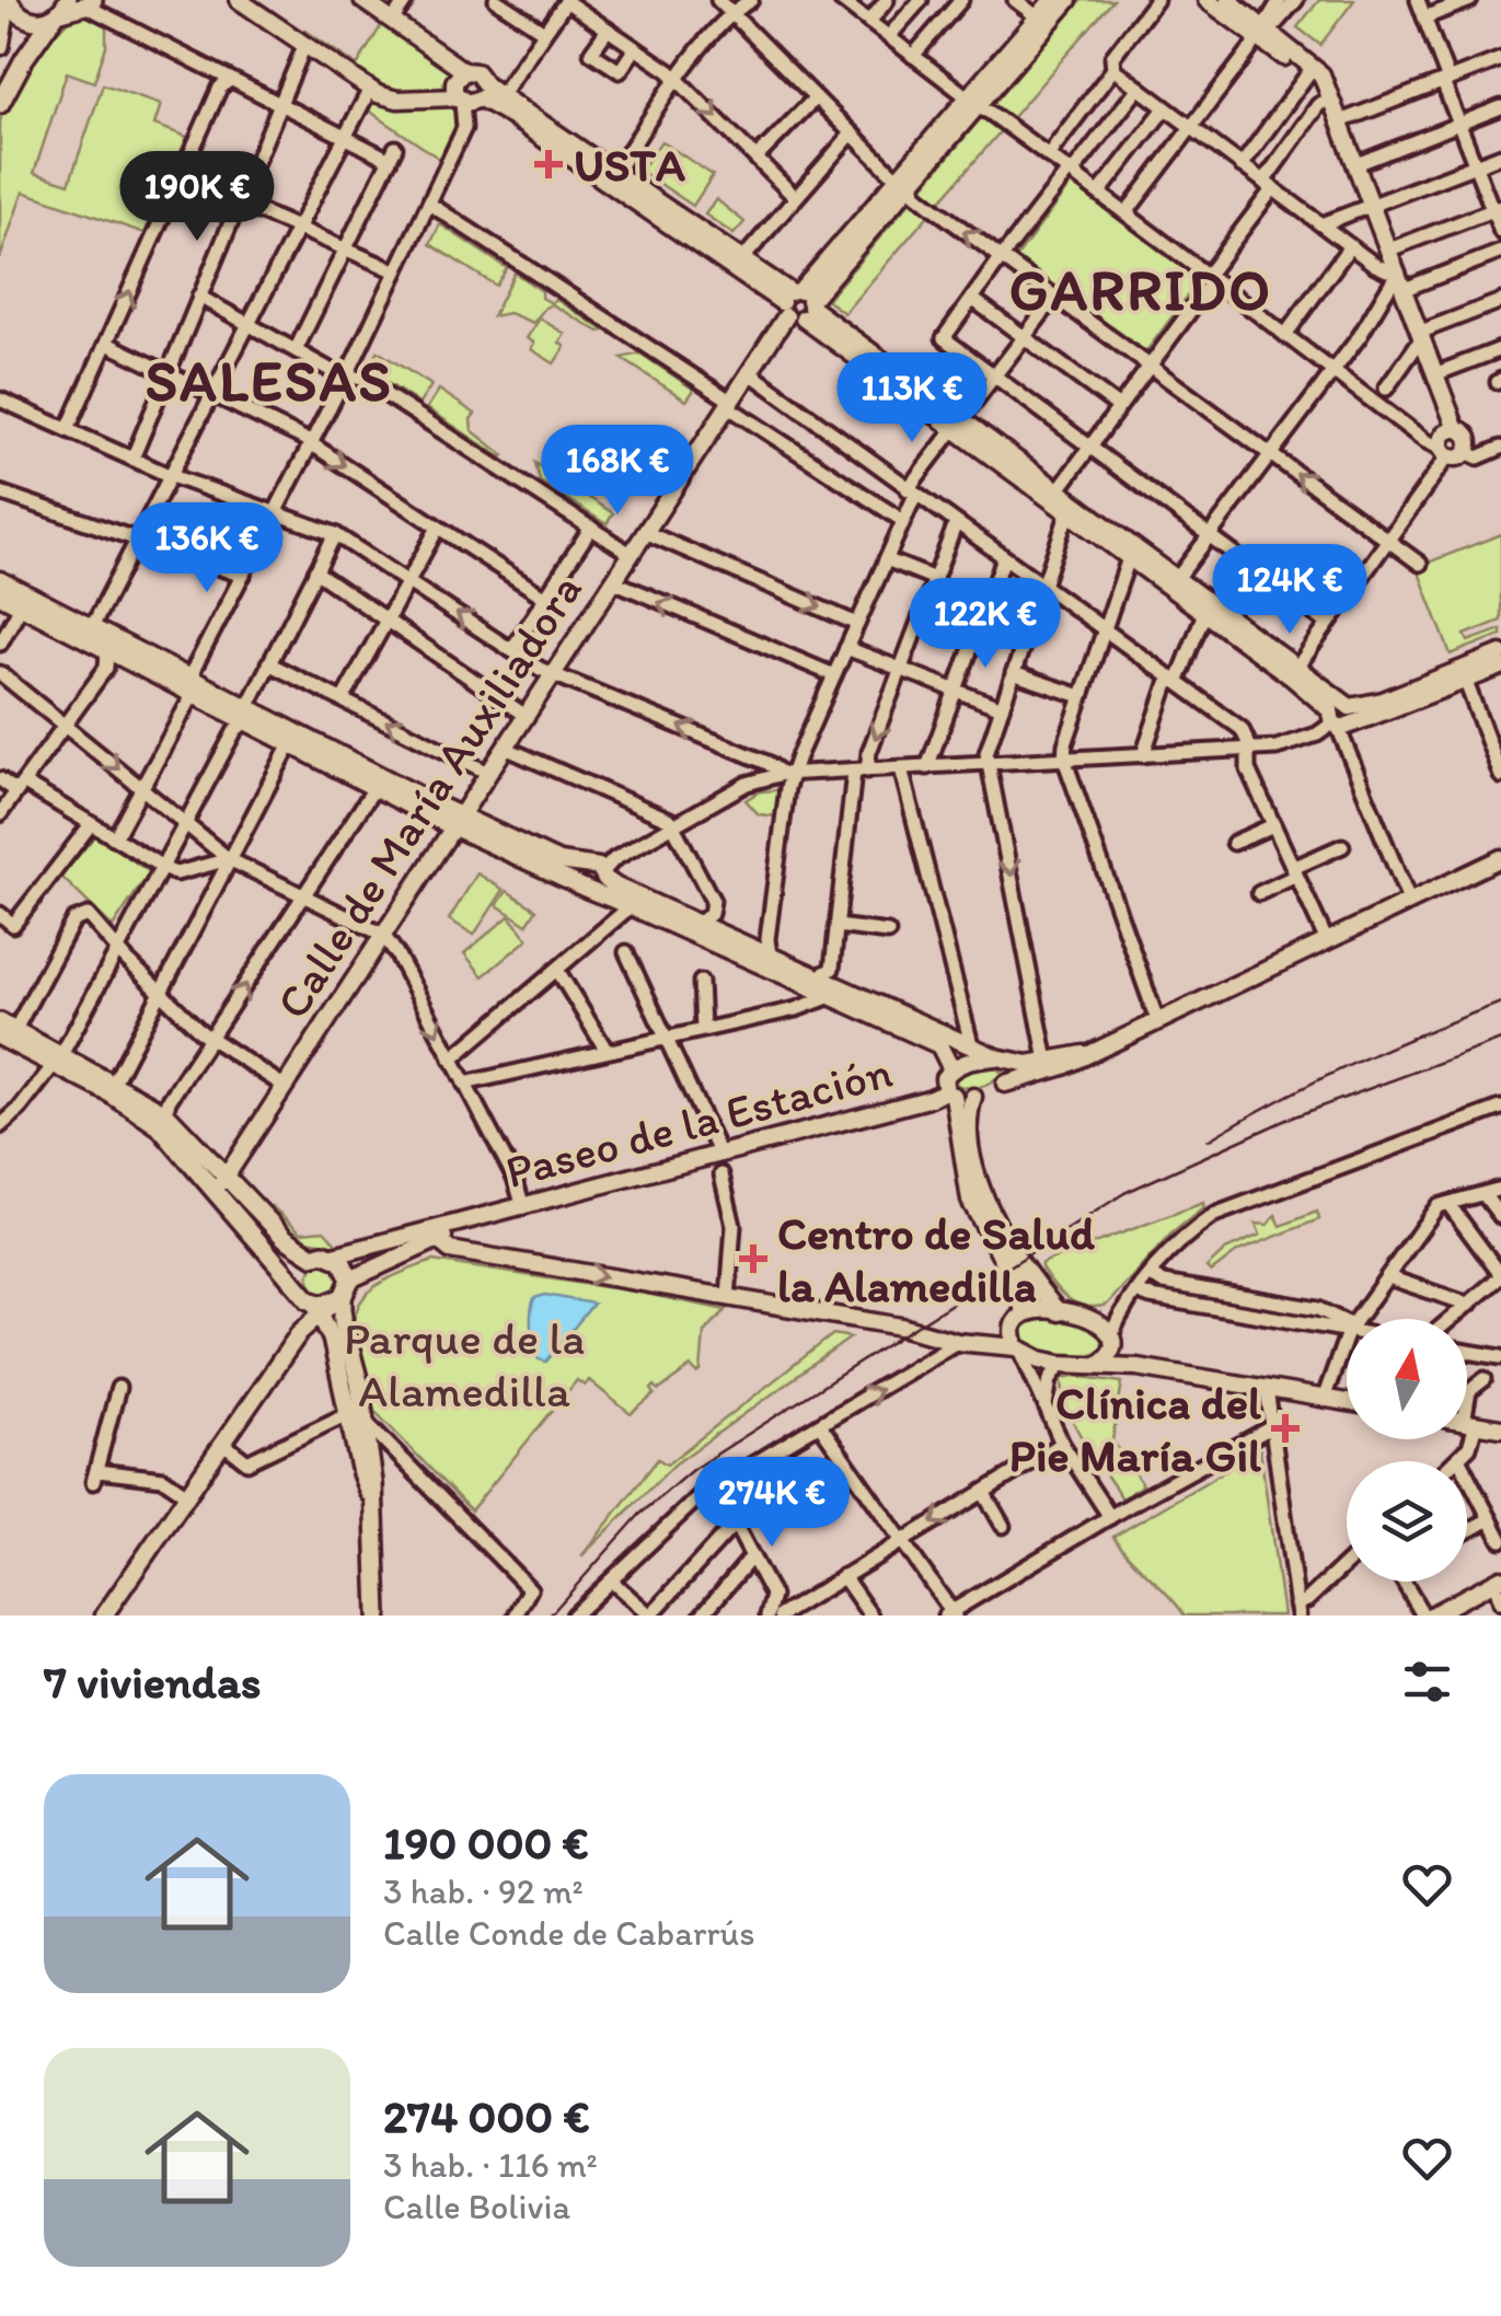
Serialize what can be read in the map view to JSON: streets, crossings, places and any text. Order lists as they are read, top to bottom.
{
  "streets": {
    "main road": ["Calle de María Auxiliadora", "Paseo de la Estación"]
  },
  "districts": ["GARRIDO", "SALESAS"],
  "parks": ["Parque de la Alamedilla"],
  "places": {
    "health": ["USTA", "Centro de Salud la Alamedilla", "Clínica del Pie María Gil"]
  },
  "north": "top",
  "page": {
    "price": [
      "190K €",
      "113K €",
      "168K €",
      "136K €",
      "124K €",
      "122K €",
      "274K €"
    ],
    "heading": "7 viviendas",
    "list": [
      {
        "name": "190 000 €",
        "note": "3 hab. · 92 m² · Calle Conde de Cabarrús"
      },
      {
        "name": "274 000 €",
        "note": "3 hab. · 116 m² · Calle Bolivia"
      }
    ]
  }
}
